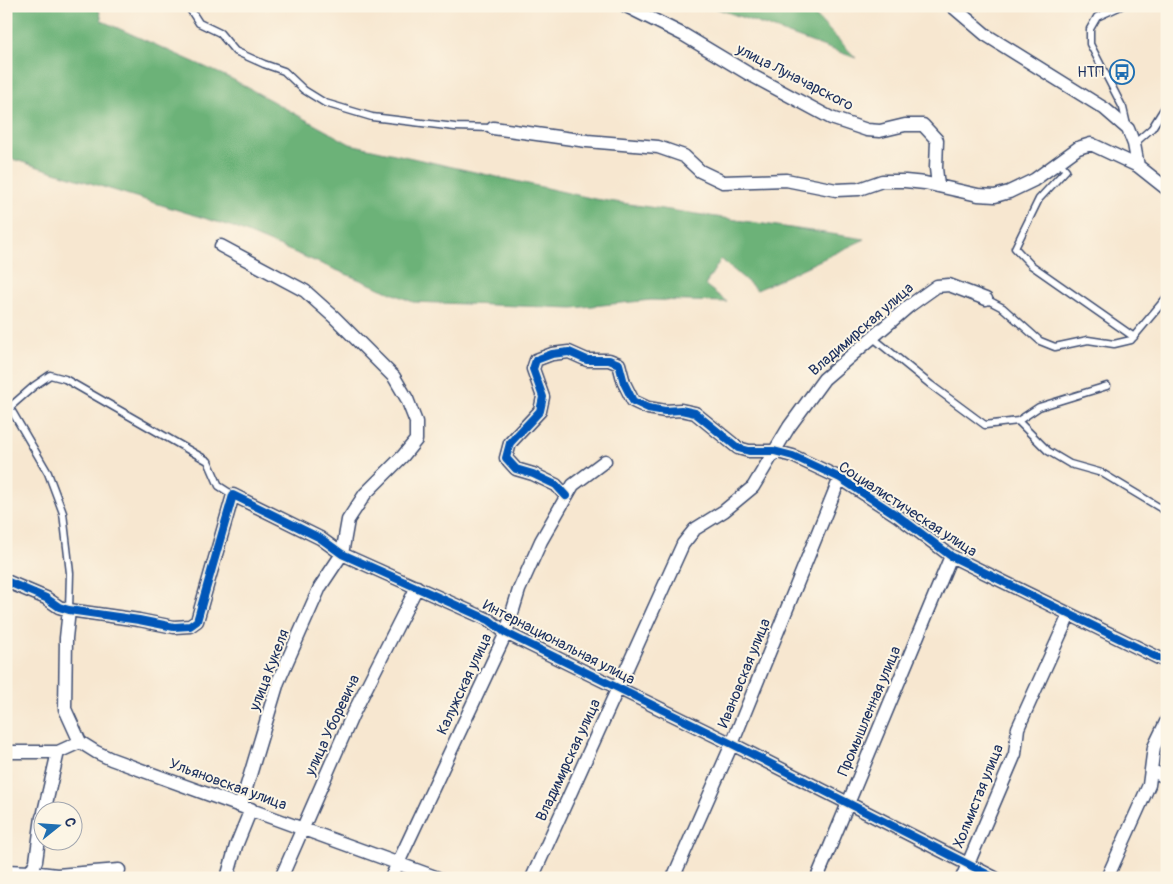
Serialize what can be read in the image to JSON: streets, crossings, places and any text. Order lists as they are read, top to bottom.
{
  "streets": {
    "street": [
      "улица Луначарского",
      "Владимирская улица",
      "Социалистическая улица",
      "Интернациональная улица",
      "улица Кукеля",
      "Ивановская улица",
      "Калужская улица",
      "Промышленная улица",
      "улица Уборевича",
      "Ульяновская улица",
      "Холмистая улица"
    ]
  },
  "crossings": [
    ["Владимирская улица", "Социалистическая улица"],
    ["Владимирская улица", "Интернациональная улица"],
    ["Социалистическая улица", "Ивановская улица"],
    ["Социалистическая улица", "Калужская улица"],
    ["Социалистическая улица", "Промышленная улица"],
    ["Социалистическая улица", "Холмистая улица"],
    ["Интернациональная улица", "улица Кукеля"],
    ["Интернациональная улица", "Ивановская улица"],
    ["Интернациональная улица", "Калужская улица"],
    ["Интернациональная улица", "Промышленная улица"],
    ["Интернациональная улица", "улица Уборевича"],
    ["Интернациональная улица", "Холмистая улица"],
    ["улица Кукеля", "Ульяновская улица"],
    ["Калужская улица", "Ульяновская улица"],
    ["улица Уборевича", "Ульяновская улица"]
  ],
  "places": {
    "bus stop": ["НТП"]
  },
  "north": "right"
}
